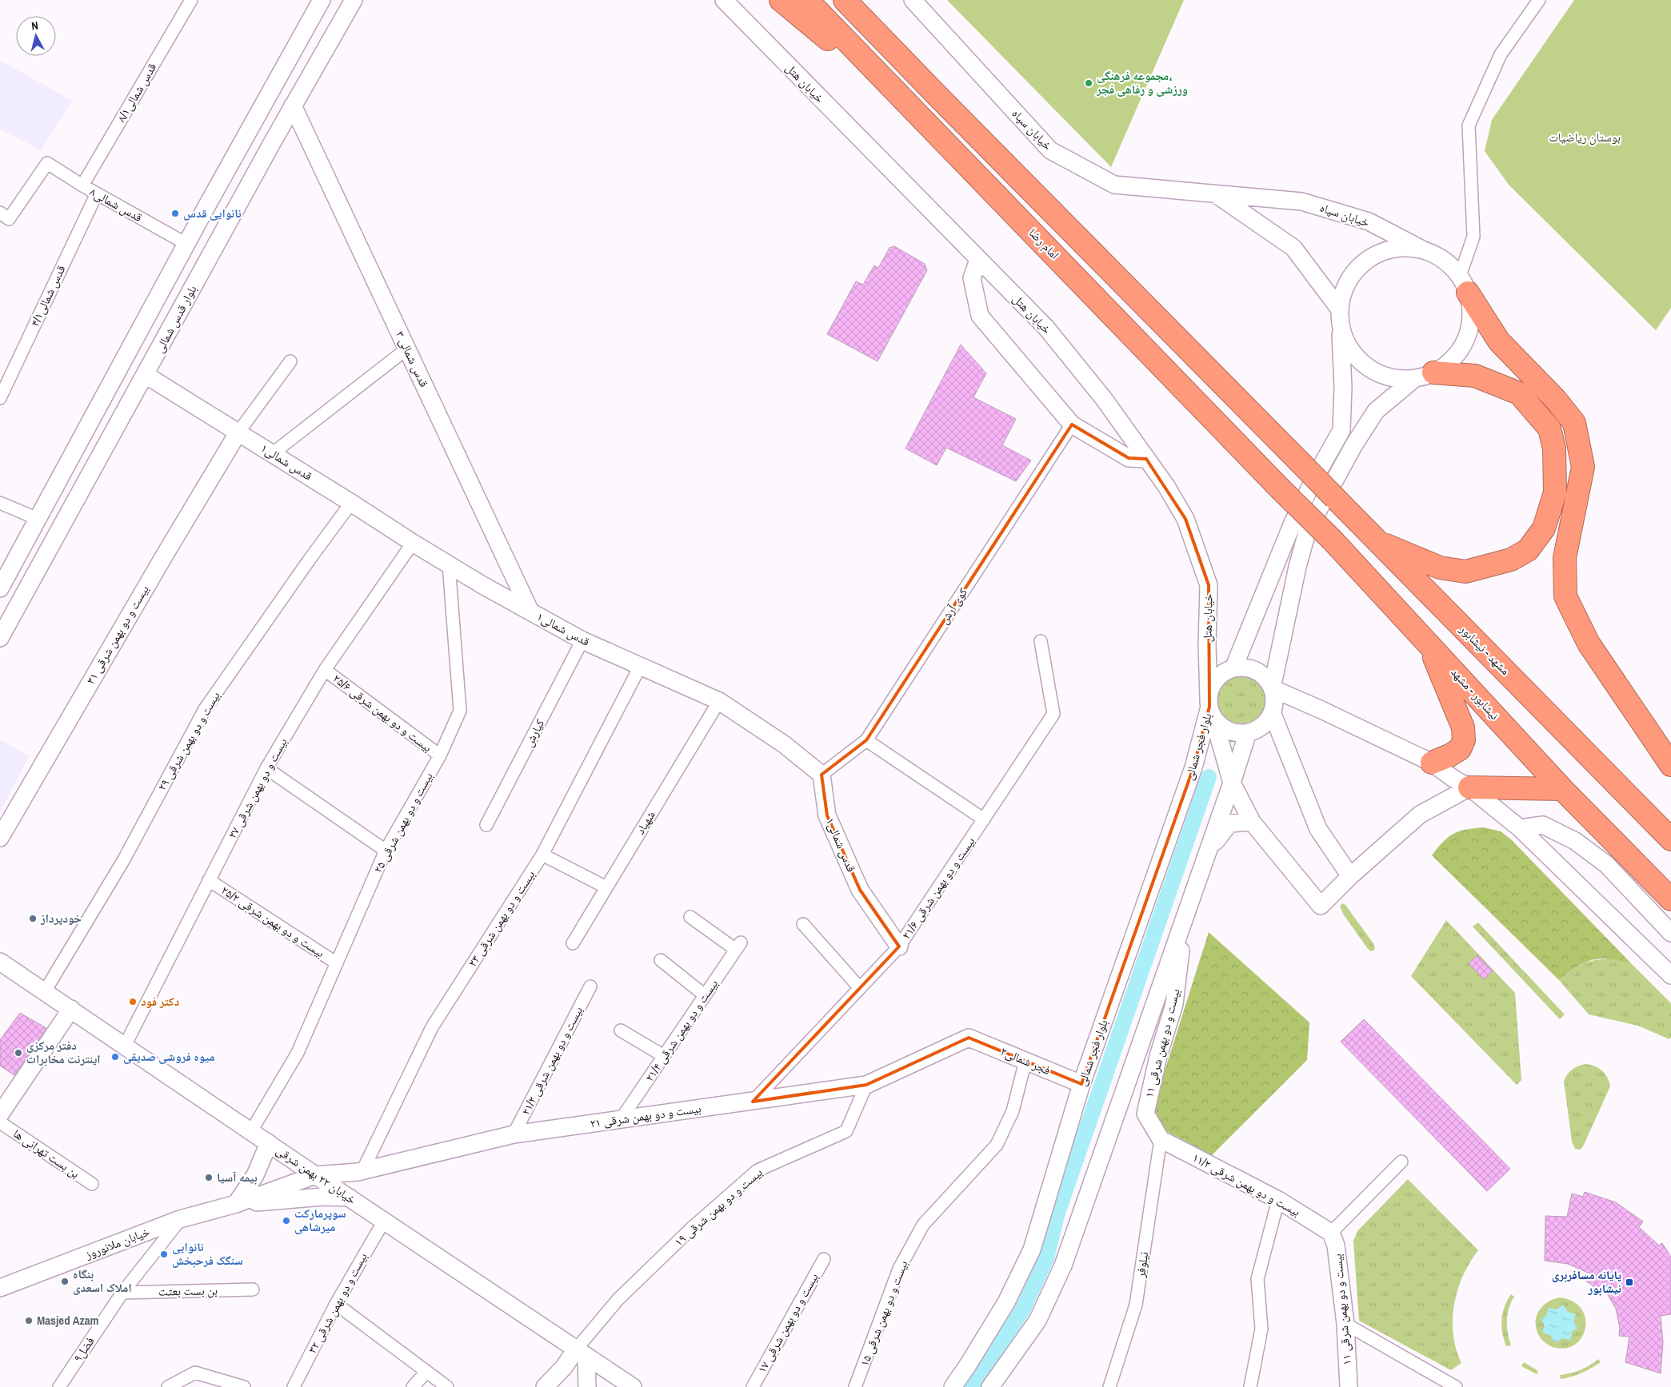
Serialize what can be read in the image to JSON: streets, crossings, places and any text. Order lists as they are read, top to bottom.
{
  "streets": {
    "highway": ["امام رضا", "مشهد - نیشابور", "نیشابور - مشهد"],
    "street": [
      "خیابان هتل",
      "قدس شمالی۸/۱",
      "خیابان سپاه",
      "قدس شمالی۸",
      "قدس شمالی۴/۱",
      "بلوار قدس شمالی",
      "قدس شمالی ۳",
      "قدس شمالی۱",
      "کوی آرش",
      "بیست و دو بهمن شرقی ۳۱",
      "بیست و دو بهمن شرقی ۲۵/۶",
      "کیارش",
      "بیست و دو بهمن شرقی ۲۹",
      "بلوار فجر شمالی",
      "بیست و دو بهمن شرقی ۲۷",
      "بیست و دو بهمن شرقی ۲۵",
      "شهیاد",
      "بیست و دو بهمن شرقی ۲۱/۶",
      "بیست و دو بهمن شرقی ۲۳",
      "بیست و دو بهمن شرقی ۲۵/۲",
      "بیست و دو بهمن شرقی ۲۱/۴",
      "بیست و دو بهمن شرقی ۱۱",
      "بیست و دو بهمن شرقی ۲۱/۲",
      "فجر شمالی۲",
      "بیست و دو بهمن شرقی ۲۱",
      "بن بست تهرانی ها",
      "خیابان ۲۲ بهمن شرقی",
      "بیست و دو بهمن شرقی ۱۱/۲",
      "بیست و دو بهمن شرقی ۱۹",
      "خیابان ملانوروز",
      "نیلوفر",
      "بن بست بعثت",
      "بیست و دو بهمن شرقی ۳۲",
      "بیست و دو بهمن شرقی ۱۵",
      "بیست و دو بهمن شرقی ۱۷",
      "فضل۹"
    ]
  },
  "crossings": [
    ["خیابان هتل", "بلوار فجر شمالی"],
    ["قدس شمالی۸/۱", "قدس شمالی۸"],
    ["قدس شمالی۸", "قدس شمالی۴/۱"],
    ["امام رضا", "نیشابور - مشهد"],
    ["بلوار قدس شمالی", "قدس شمالی ۳"],
    ["بلوار قدس شمالی", "قدس شمالی۱"],
    ["قدس شمالی ۳", "قدس شمالی۱"],
    ["قدس شمالی۱", "کوی آرش"],
    ["قدس شمالی۱", "بیست و دو بهمن شرقی ۳۱"],
    ["قدس شمالی۱", "کیارش"],
    ["قدس شمالی۱", "بیست و دو بهمن شرقی ۲۹"],
    ["قدس شمالی۱", "بیست و دو بهمن شرقی ۲۷"],
    ["قدس شمالی۱", "بیست و دو بهمن شرقی ۲۵"],
    ["قدس شمالی۱", "شهیاد"],
    ["قدس شمالی۱", "بیست و دو بهمن شرقی ۲۱/۶"],
    ["قدس شمالی۱", "بیست و دو بهمن شرقی ۲۳"],
    ["بیست و دو بهمن شرقی ۲۵/۶", "بیست و دو بهمن شرقی ۲۷"],
    ["بیست و دو بهمن شرقی ۲۵/۶", "بیست و دو بهمن شرقی ۲۵"],
    ["بیست و دو بهمن شرقی ۲۹", "خیابان ۲۲ بهمن شرقی"],
    ["بلوار فجر شمالی", "فجر شمالی۲"],
    ["بیست و دو بهمن شرقی ۲۷", "بیست و دو بهمن شرقی ۲۵/۲"],
    ["بیست و دو بهمن شرقی ۲۷", "خیابان ۲۲ بهمن شرقی"],
    ["بیست و دو بهمن شرقی ۲۵", "بیست و دو بهمن شرقی ۲۵/۲"],
    ["بیست و دو بهمن شرقی ۲۵", "خیابان ۲۲ بهمن شرقی"],
    ["بیست و دو بهمن شرقی ۲۱/۶", "بیست و دو بهمن شرقی ۲۱"],
    ["بیست و دو بهمن شرقی ۲۳", "بیست و دو بهمن شرقی ۲۱"],
    ["بیست و دو بهمن شرقی ۲۱/۴", "بیست و دو بهمن شرقی ۲۱"],
    ["بیست و دو بهمن شرقی ۱۱", "بیست و دو بهمن شرقی ۱۱/۲"],
    ["بیست و دو بهمن شرقی ۱۱", "نیلوفر"],
    ["بیست و دو بهمن شرقی ۲۱/۲", "بیست و دو بهمن شرقی ۲۱"],
    ["فجر شمالی۲", "بیست و دو بهمن شرقی ۲۱"],
    ["فجر شمالی۲", "بیست و دو بهمن شرقی ۱۵"],
    ["بیست و دو بهمن شرقی ۲۱", "خیابان ۲۲ بهمن شرقی"],
    ["بیست و دو بهمن شرقی ۲۱", "بیست و دو بهمن شرقی ۱۹"],
    ["بیست و دو بهمن شرقی ۲۱", "خیابان ملانوروز"],
    ["خیابان ۲۲ بهمن شرقی", "بیست و دو بهمن شرقی ۱۹"],
    ["خیابان ۲۲ بهمن شرقی", "خیابان ملانوروز"],
    ["خیابان ۲۲ بهمن شرقی", "بیست و دو بهمن شرقی ۳۲"],
    ["بیست و دو بهمن شرقی ۱۱/۲", "نیلوفر"],
    ["خیابان ملانوروز", "فضل۹"],
    ["بن بست بعثت", "فضل۹"]
  ],
  "parks": ["بوستان ریاضیات"],
  "places": {
    "other": [
      "مجموعه فرهنگی، ورزشی و رفاهی فجر",
      "نانوایی قدس",
      "خودپرداز",
      "دکتر فود",
      "دفتر مرکزی اینترنت مخابرات",
      "میوه فروشی صدیقی",
      "بیمه آسیا",
      "سوپرمارکت میرشاهی",
      "نانوایی سنگک فرحبخش",
      "بنگاه املاک اسعدی",
      "Masjed Azam"
    ],
    "transit": ["پایانه مسافربری نیشابور"]
  },
  "north": "top"
}
